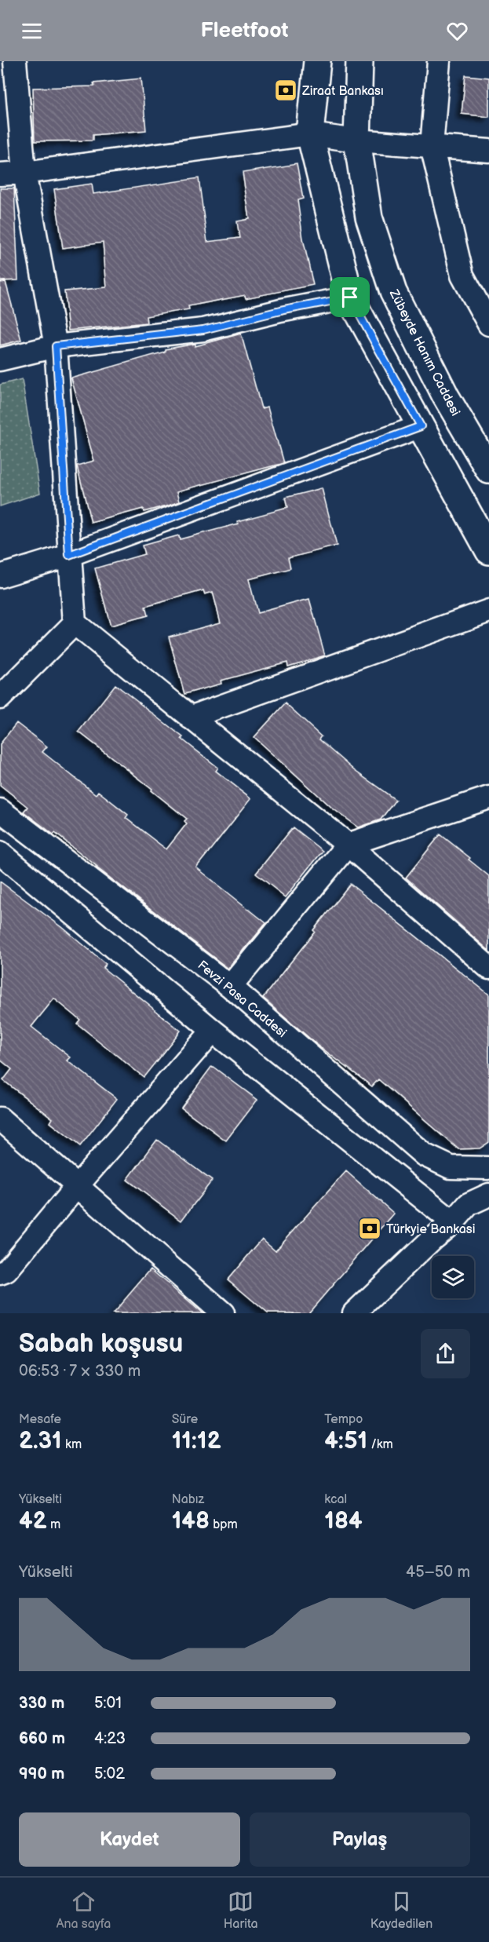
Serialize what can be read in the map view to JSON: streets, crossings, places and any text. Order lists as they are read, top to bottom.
{
  "streets": {
    "main road": ["Zübeyde Hanım Caddesi"],
    "street": ["Fevzi Pasa Caddesi"]
  },
  "places": {
    "bank": ["Ziraat Bankası", "Türkyie Bankasi"]
  },
  "page": {
    "header": "Fleetfoot",
    "heading": ["Sabah koşusu", "06:53 · 7 × 330 m"],
    "stats": [
      ["Mesafe", "2.31 km"],
      ["Süre", "11:12"],
      ["Tempo", "4:51 /km"],
      ["Yükselti", "42 m"],
      ["Nabız", "148 bpm"],
      ["kcal", "184"]
    ],
    "chart": ["Yükselti", "45–50 m"],
    "list": [
      {
        "name": "330 m",
        "note": "5:01"
      },
      {
        "name": "660 m",
        "note": "4:23"
      },
      {
        "name": "990 m",
        "note": "5:02"
      }
    ],
    "buttons": ["Kaydet", "Paylaş"],
    "tabs": ["Ana sayfa", "Harita", "Kaydedilen"]
  }
}
